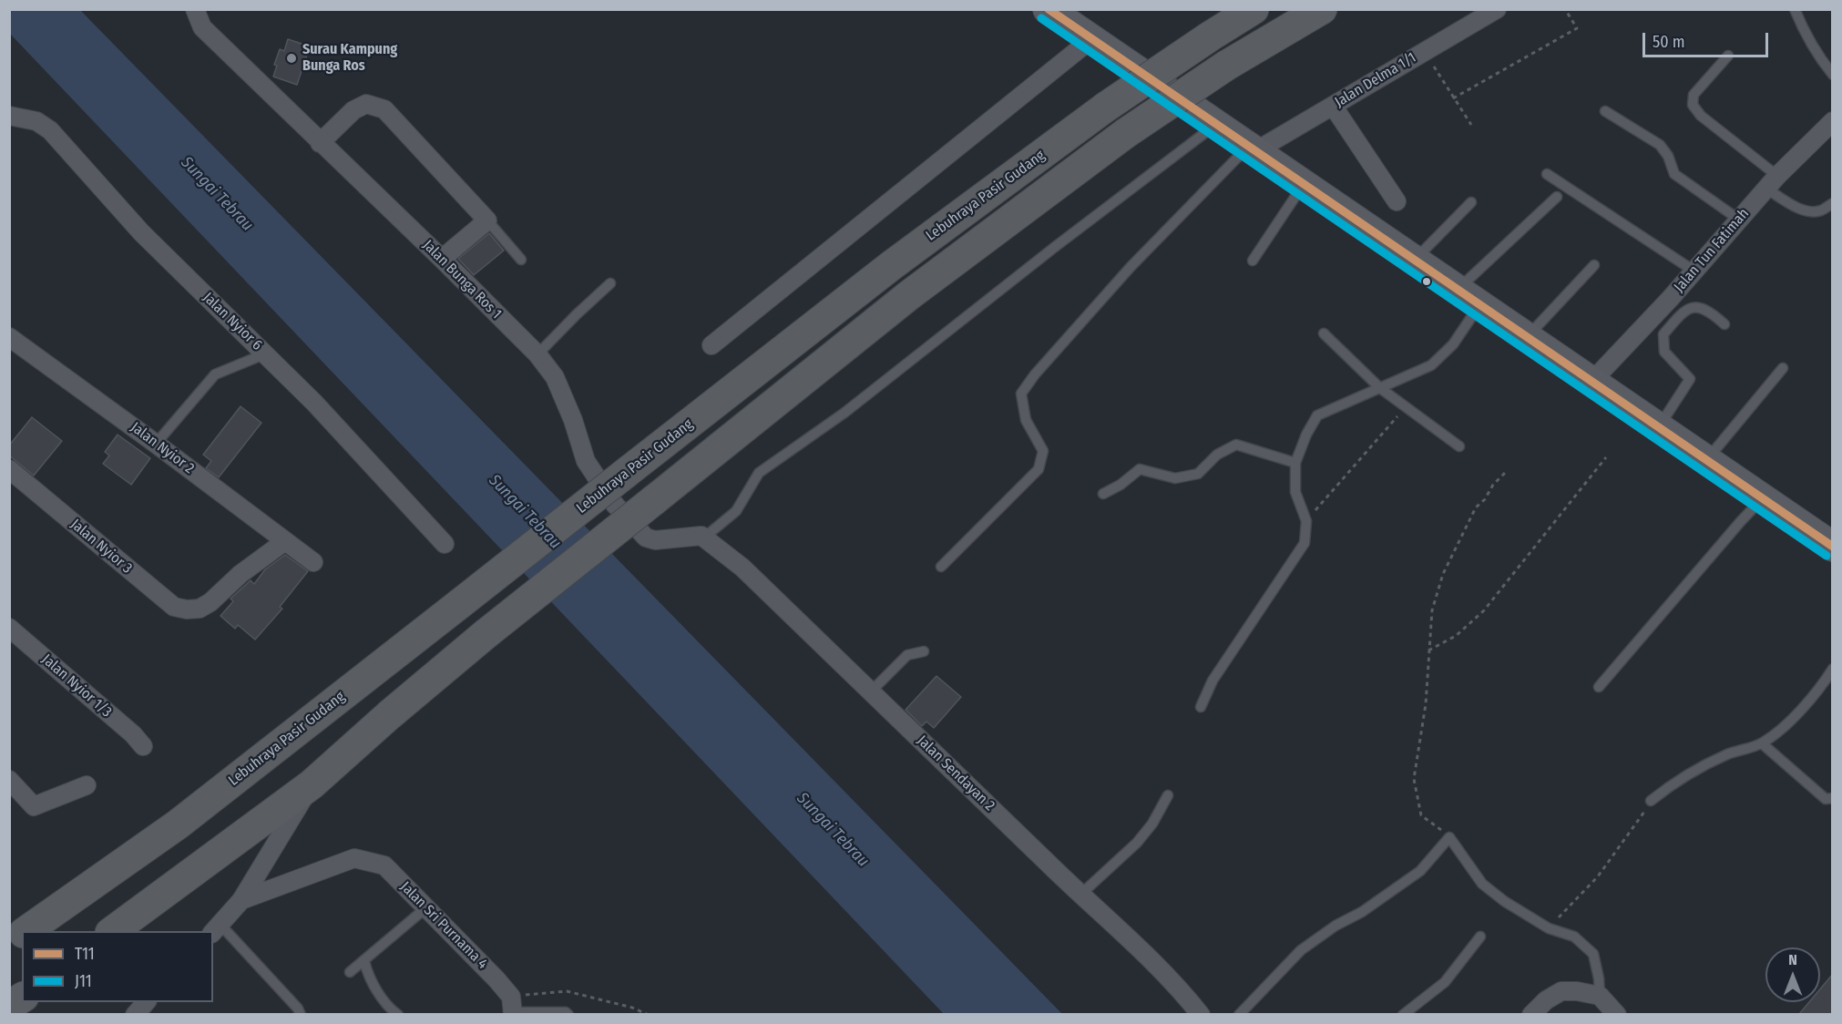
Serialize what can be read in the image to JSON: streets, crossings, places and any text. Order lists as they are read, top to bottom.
{
  "streets": {
    "highway": ["Lebuhraya Pasir Gudang"],
    "street": [
      "Jalan Delma 1/1",
      "Jalan Tun Fatimah",
      "Jalan Bunga Ros 1",
      "Jalan Nyior 6",
      "Jalan Nyior 2",
      "Jalan Nyior 3",
      "Jalan Nyior 1/3",
      "Jalan Sendayan 2",
      "Jalan Sri Purnama 4"
    ]
  },
  "crossings": [
    ["Jalan Bunga Ros 1", "Jalan Sendayan 2"],
    ["Jalan Nyior 2", "Jalan Nyior 3"]
  ],
  "water": ["Sungai Tebrau"],
  "places": ["Surau Kampung Bunga Ros"],
  "lines": ["transit line T11", "transit line J11"],
  "legend": ["T11", "J11"],
  "scale_bar": "50 m",
  "north": "top"
}
